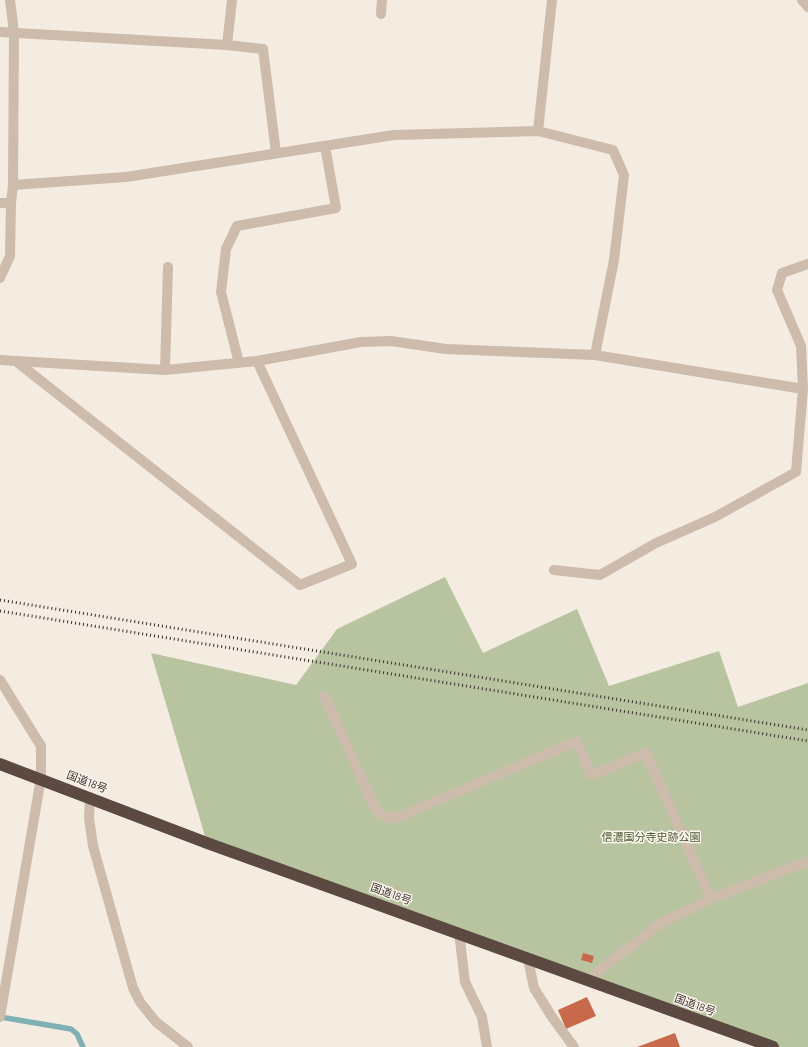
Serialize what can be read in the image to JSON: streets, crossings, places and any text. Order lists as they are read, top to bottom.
{
  "streets": {
    "highway": ["国道18号"]
  },
  "parks": ["信濃国分寺史跡公園"]
}
